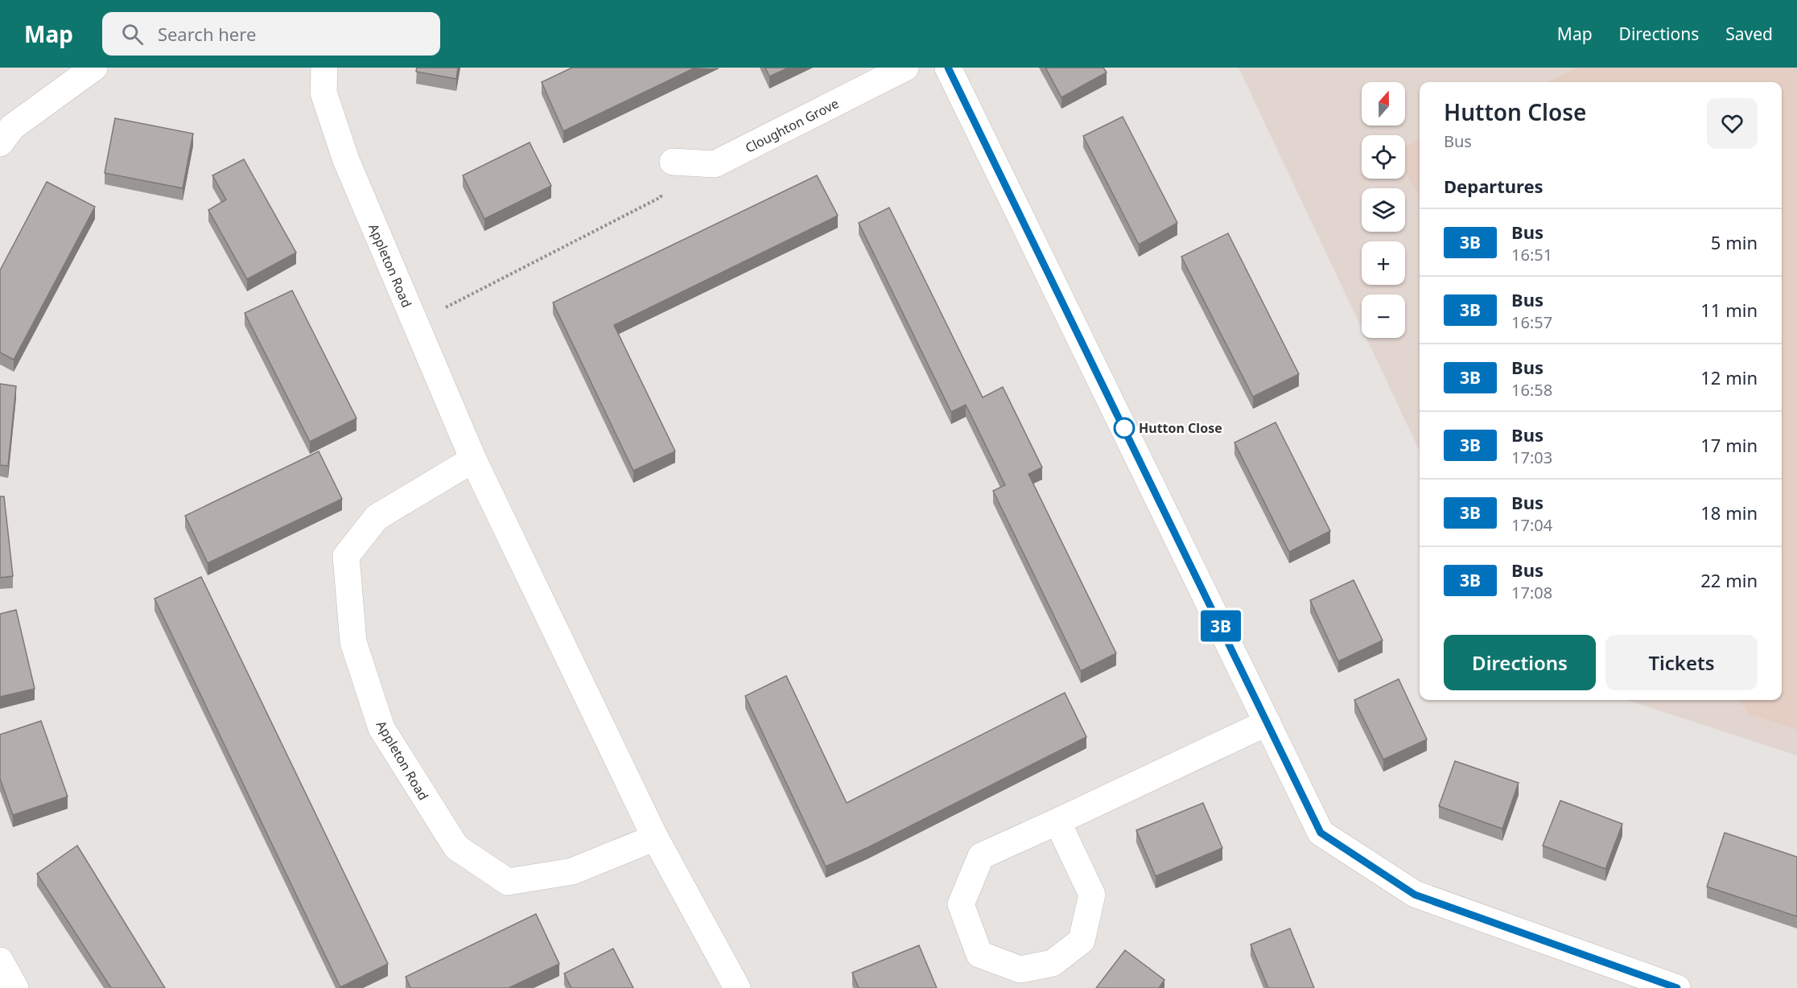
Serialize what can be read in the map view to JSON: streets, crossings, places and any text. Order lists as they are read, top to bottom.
{
  "streets": {
    "street": ["Cloughton Grove", "Appleton Road"]
  },
  "places": ["Hutton Close"],
  "lines": ["bus line 3B"],
  "north": "top",
  "page": {
    "header": "Map",
    "search": "Search here",
    "nav": ["Map", "Directions", "Saved"],
    "on_map": "3B",
    "map_buttons": ["+", "−"],
    "heading": [
      ["Hutton Close", "Bus"],
      "Departures"
    ],
    "list": [
      {
        "mark": "3B",
        "name": "Bus",
        "note": "16:51",
        "value": "5 min"
      },
      {
        "mark": "3B",
        "name": "Bus",
        "note": "16:57",
        "value": "11 min"
      },
      {
        "mark": "3B",
        "name": "Bus",
        "note": "16:58",
        "value": "12 min"
      },
      {
        "mark": "3B",
        "name": "Bus",
        "note": "17:03",
        "value": "17 min"
      },
      {
        "mark": "3B",
        "name": "Bus",
        "note": "17:04",
        "value": "18 min"
      },
      {
        "mark": "3B",
        "name": "Bus",
        "note": "17:08",
        "value": "22 min"
      }
    ],
    "buttons": ["Directions", "Tickets"]
  }
}
